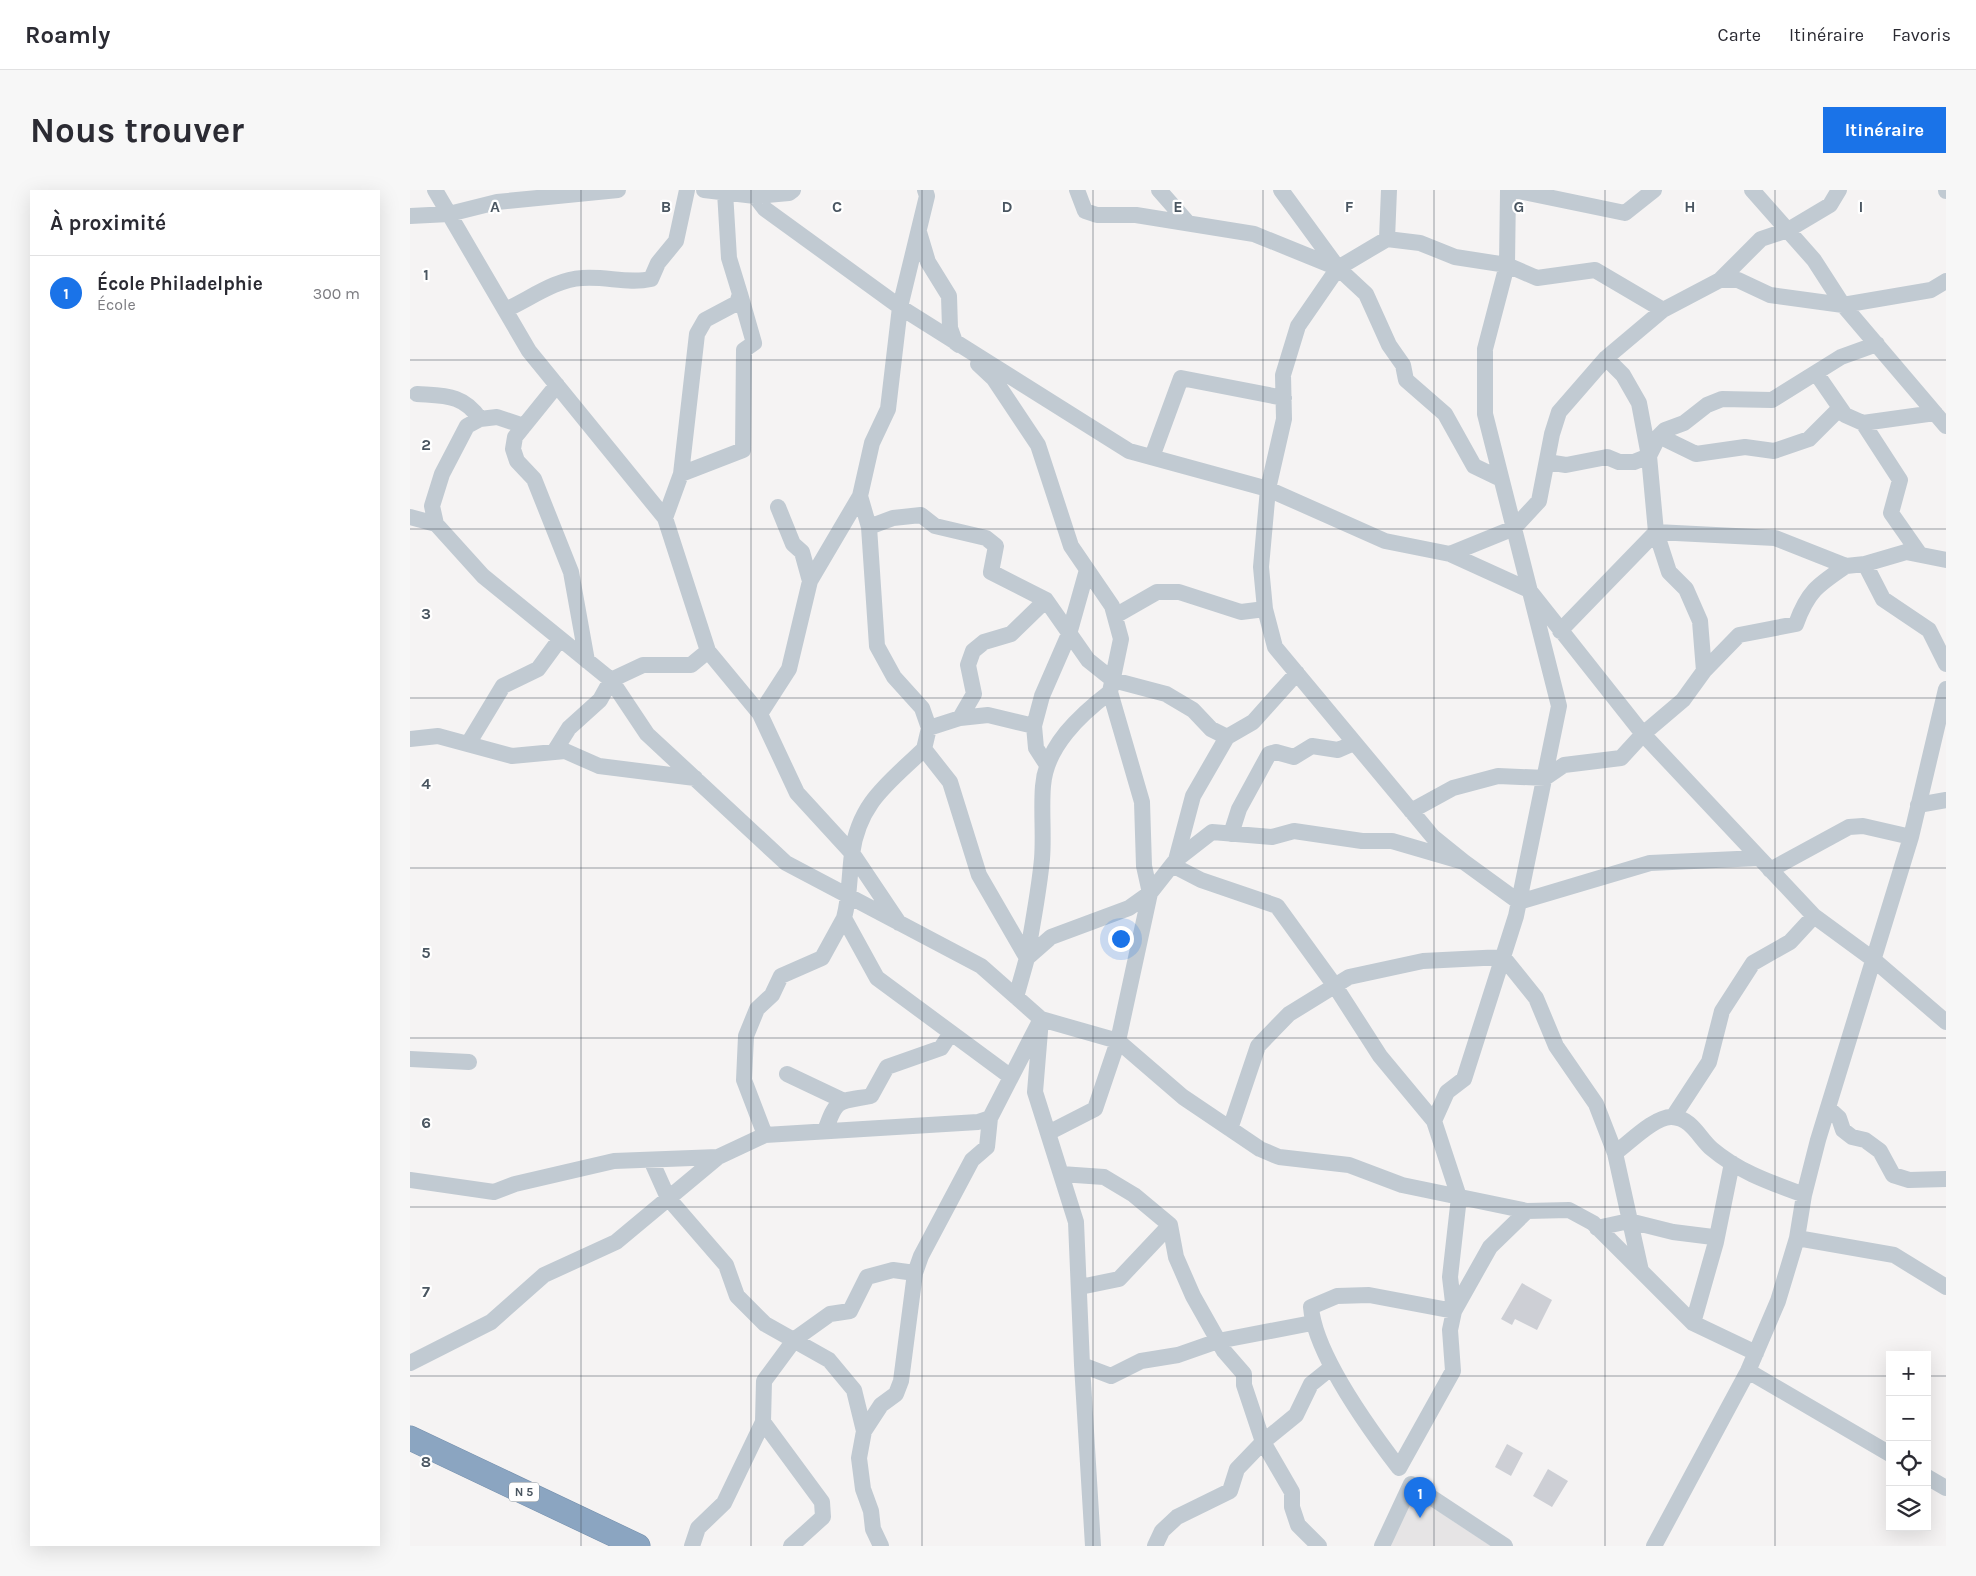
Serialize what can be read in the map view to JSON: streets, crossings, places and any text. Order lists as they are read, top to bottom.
{
  "streets": {
    "highway": ["N 5"]
  },
  "page": {
    "header": "Roamly",
    "nav": ["Carte", "Itinéraire", "Favoris"],
    "buttons": "Itinéraire",
    "title": "Nous trouver",
    "heading": "À proximité",
    "list": [
      {
        "mark": "1",
        "name": "École Philadelphie",
        "note": "École",
        "value": "300 m"
      }
    ],
    "map_buttons": ["+", "−"],
    "pins": "1"
  },
  "grid": {
    "columns": [
      "A",
      "B",
      "C",
      "D",
      "E",
      "F",
      "G",
      "H",
      "I"
    ],
    "rows": [
      "1",
      "2",
      "3",
      "4",
      "5",
      "6",
      "7",
      "8"
    ]
  }
}
